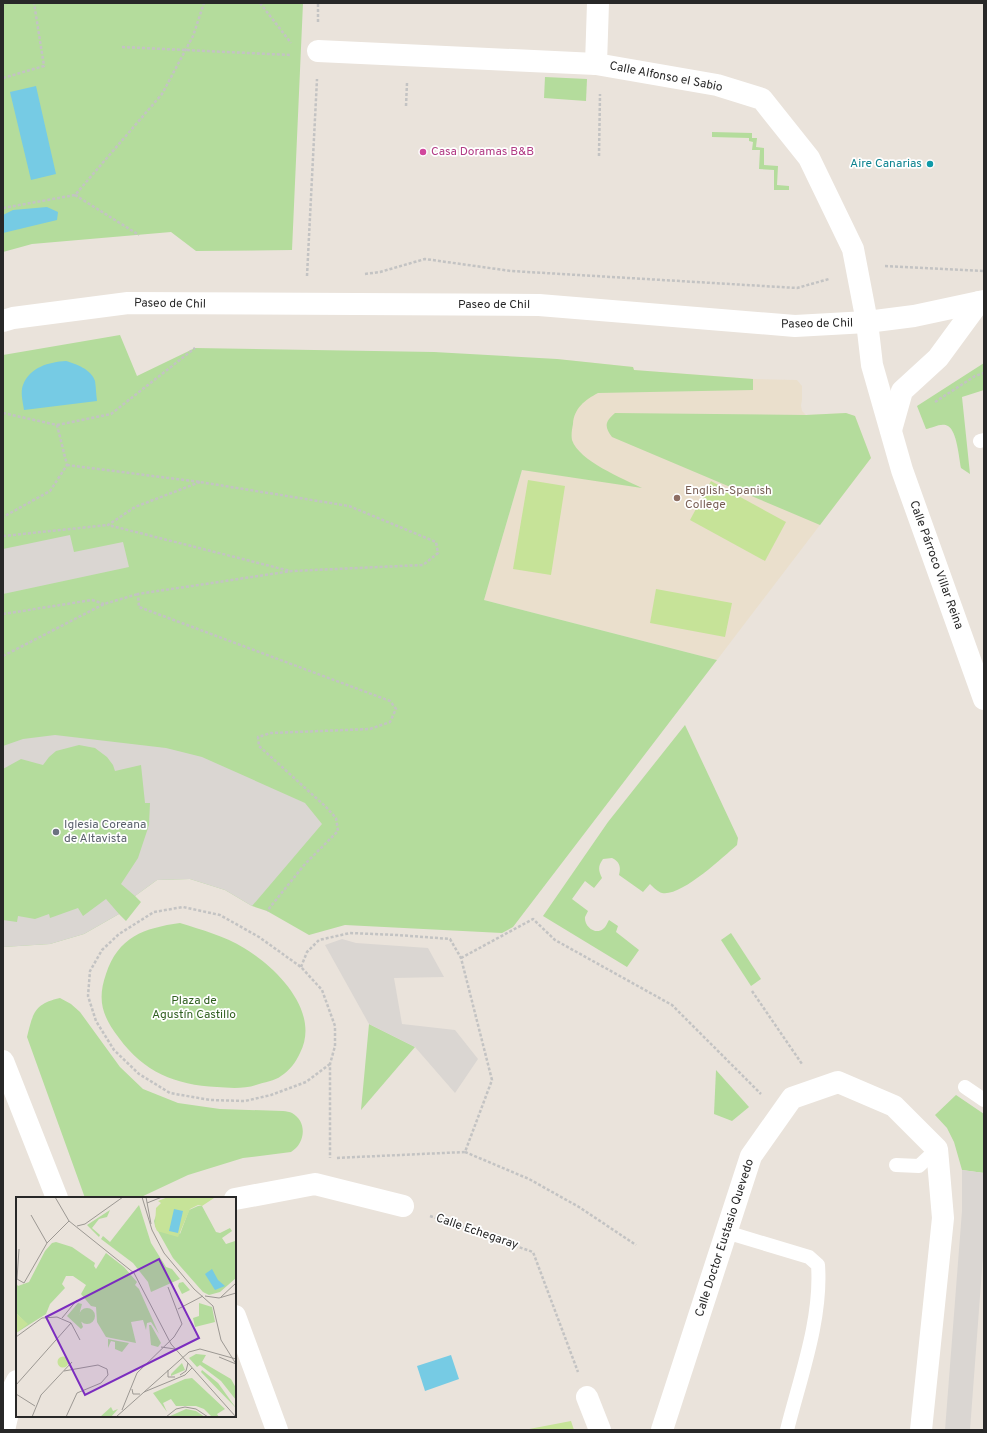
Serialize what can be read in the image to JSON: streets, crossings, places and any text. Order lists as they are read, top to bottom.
{
  "streets": {
    "street": [
      "Calle Alfonso el Sabio",
      "Paseo de Chil",
      "Calle Párroco Villar Reina",
      "Calle Doctor Eustasio Quevedo"
    ],
    "path": ["Calle Echegaray"]
  },
  "crossings": [
    ["Calle Alfonso el Sabio", "Paseo de Chil"],
    ["Calle Alfonso el Sabio", "Calle Párroco Villar Reina"],
    ["Paseo de Chil", "Calle Párroco Villar Reina"]
  ],
  "parks": ["Plaza de Agustín Castillo"],
  "places": [
    "Casa Doramas B&B",
    "Aire Canarias",
    "English-Spanish College",
    "Iglesia Coreana de Altavista"
  ]
}
